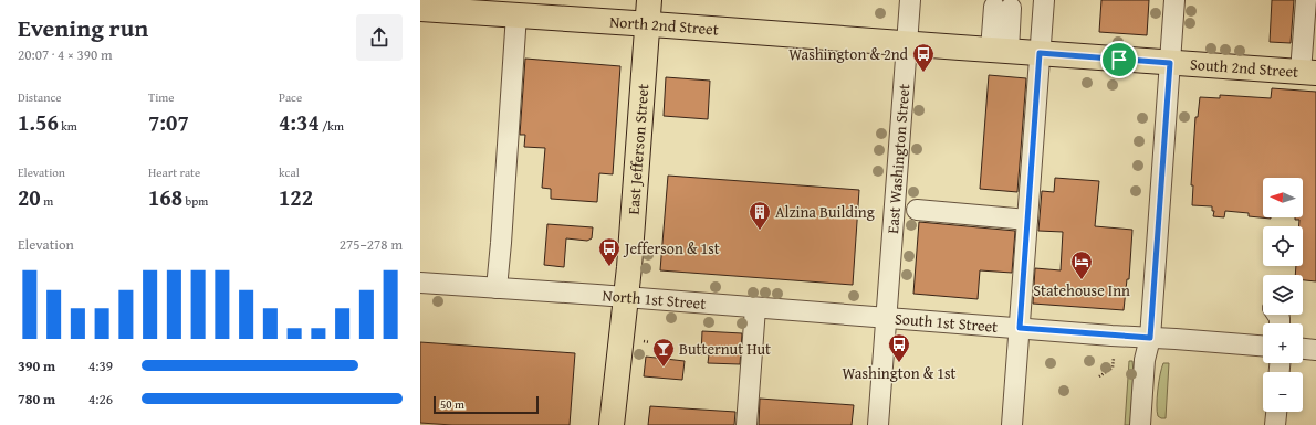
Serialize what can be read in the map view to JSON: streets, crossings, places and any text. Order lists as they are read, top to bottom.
{
  "streets": {
    "main road": ["North 2nd Street", "South 2nd Street", "East Jefferson Street"],
    "street": ["East Washington Street", "North 1st Street", "South 1st Street"]
  },
  "crossings": [
    ["North 2nd Street", "South 2nd Street"],
    ["North 2nd Street", "East Jefferson Street"],
    ["North 2nd Street", "East Washington Street"],
    ["South 2nd Street", "East Washington Street"],
    ["East Jefferson Street", "North 1st Street"],
    ["East Washington Street", "North 1st Street"],
    ["East Washington Street", "South 1st Street"],
    ["North 1st Street", "South 1st Street"]
  ],
  "places": {
    "bus stop": ["Washington & 2nd", "Jefferson & 1st", "Washington & 1st"],
    "building": ["Alzina Building"],
    "hotel": ["Statehouse Inn"],
    "bar": ["Butternut Hut"]
  },
  "scale_bar": "50 m",
  "north": "left",
  "page": {
    "heading": ["Evening run", "20:07 · 4 × 390 m"],
    "stats": [
      ["Distance", "1.56 km"],
      ["Time", "7:07"],
      ["Pace", "4:34 /km"],
      ["Elevation", "20 m"],
      ["Heart rate", "168 bpm"],
      ["kcal", "122"]
    ],
    "map_buttons": ["+", "−"],
    "chart": ["Elevation", "275–278 m"],
    "list": [
      {
        "name": "390 m",
        "note": "4:39"
      },
      {
        "name": "780 m",
        "note": "4:26"
      }
    ],
    "scale": "50 m"
  }
}
